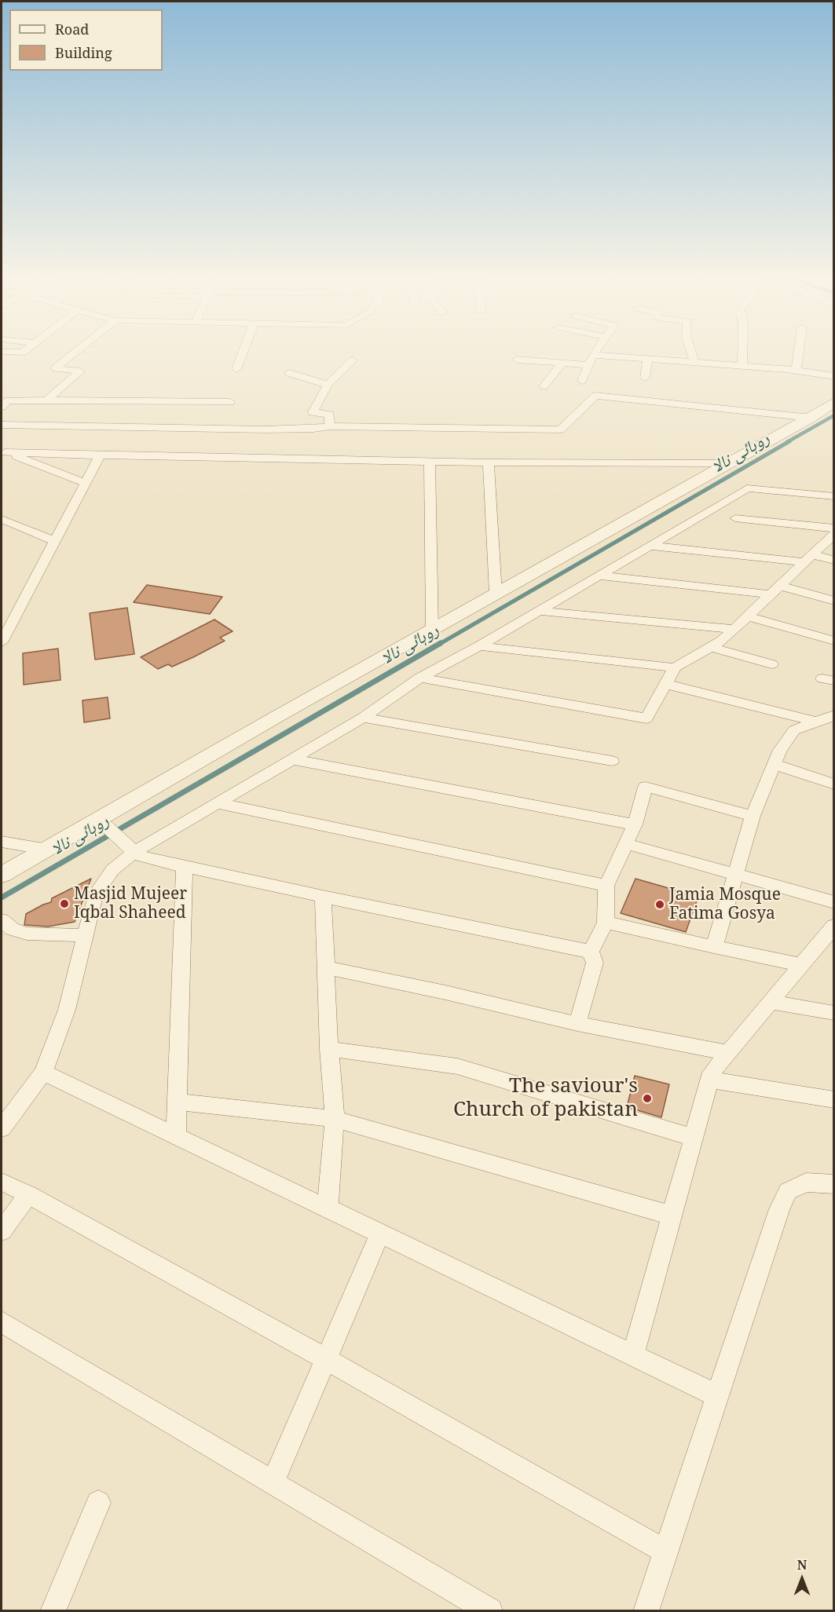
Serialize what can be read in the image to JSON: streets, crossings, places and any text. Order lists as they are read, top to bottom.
{
  "water": ["روہائی نالا"],
  "places": ["Masjid Mujeer Iqbal Shaheed", "Jamia Mosque Fatima Gosya", "The saviour's Church of pakistan"],
  "legend": ["Road", "Building"],
  "north": "top"
}
